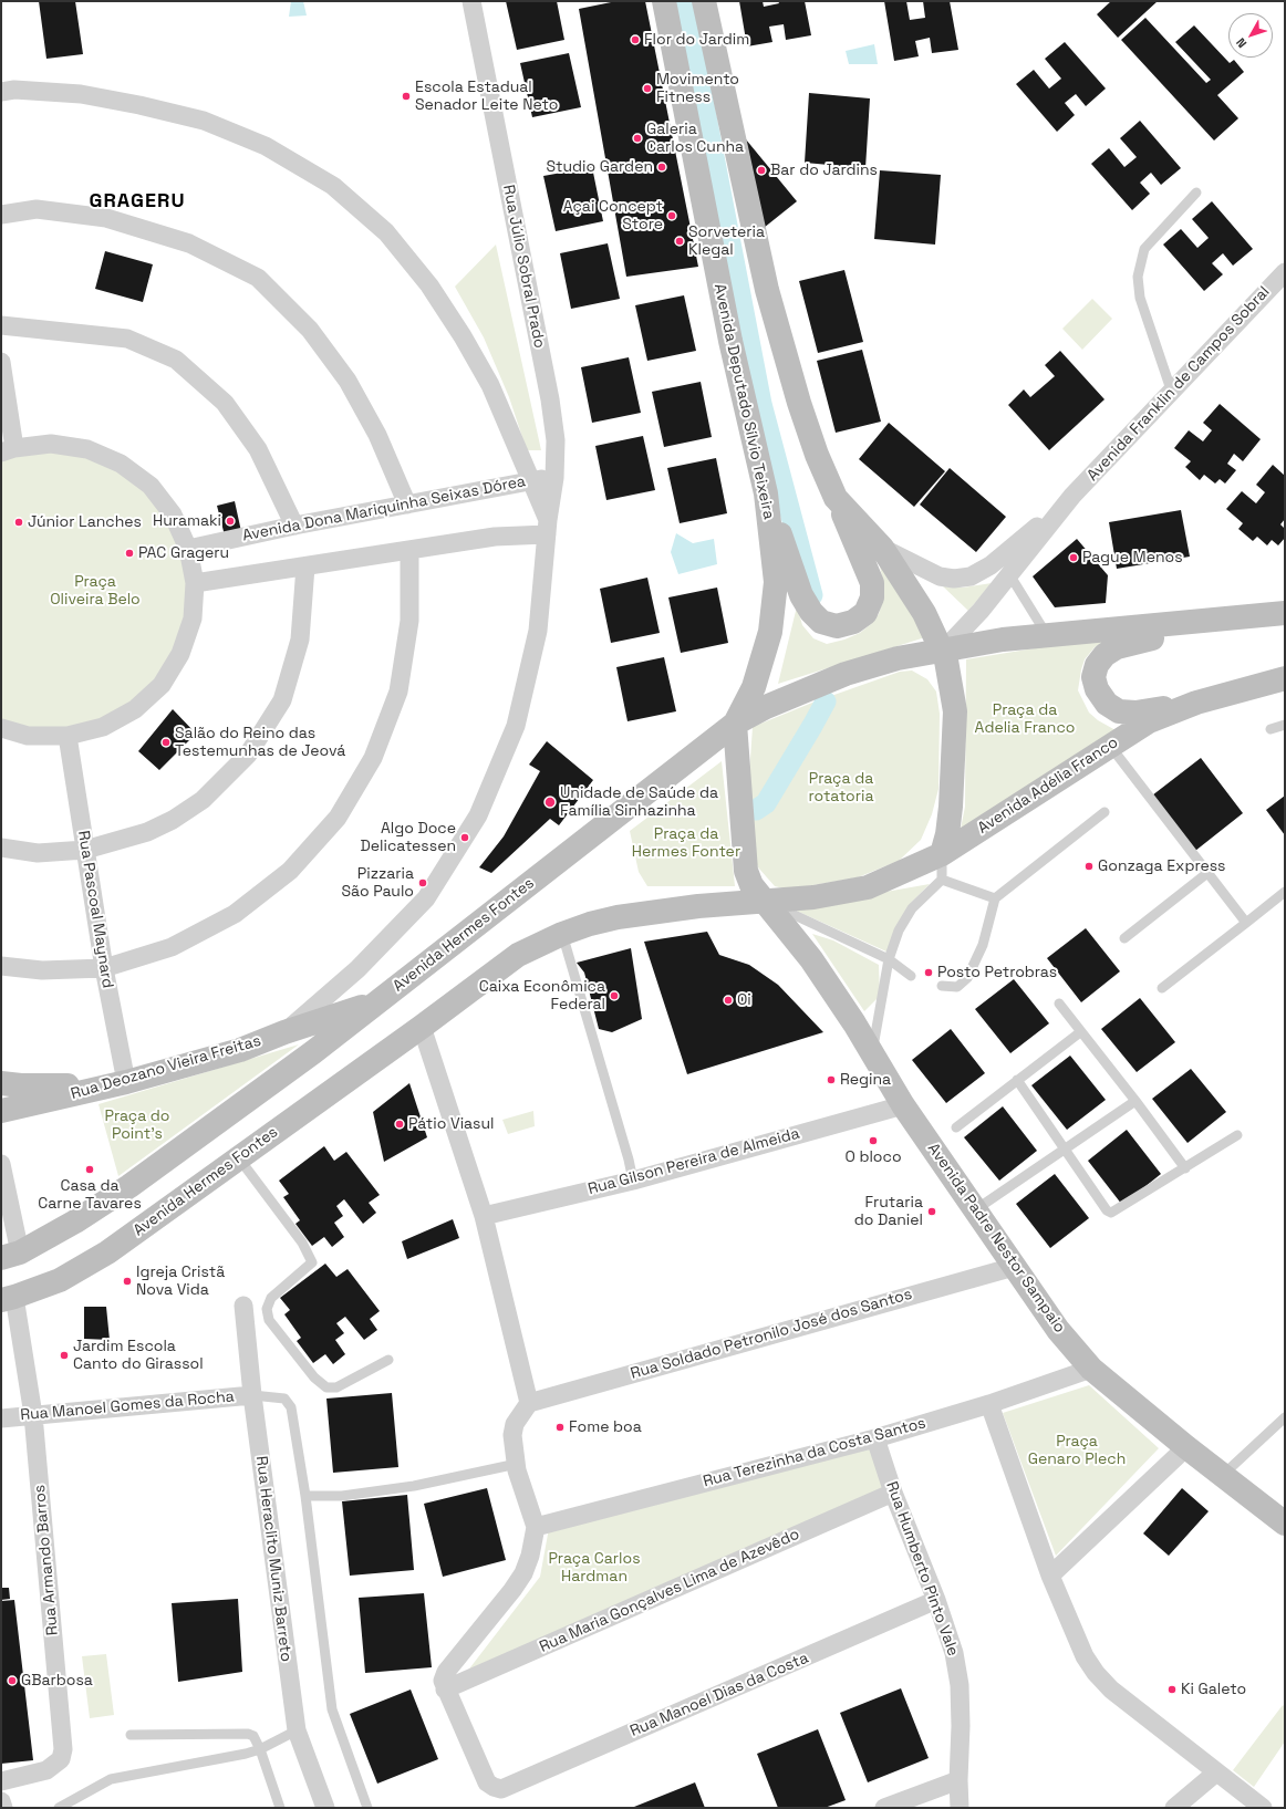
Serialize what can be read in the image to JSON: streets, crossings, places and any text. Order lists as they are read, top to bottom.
{
  "streets": {
    "main road": [
      "Avenida Deputado Sílvio Teixeira",
      "Avenida Adélia Franco",
      "Avenida Hermes Fontes",
      "Rua Deozano Vieira Freitas",
      "Avenida Padre Nestor Sampaio"
    ],
    "street": [
      "Rua Júlio Sobral Prado",
      "Avenida Franklin de Campos Sobral",
      "Avenida Dona Mariquinha Seixas Dórea",
      "Rua Pascoal Maynard",
      "Rua Gilson Pereira de Almeida",
      "Rua Soldado Petronilo José dos Santos",
      "Rua Manoel Gomes da Rocha",
      "Rua Terezinha da Costa Santos",
      "Rua Heraclito Muniz Barreto",
      "Rua Armando Barros",
      "Rua Humberto Pinto Vale",
      "Rua Maria Gonçalves Lima de Azevêdo",
      "Rua Manoel Dias da Costa"
    ]
  },
  "crossings": [
    ["Rua Júlio Sobral Prado", "Avenida Dona Mariquinha Seixas Dórea"],
    ["Rua Júlio Sobral Prado", "Rua Deozano Vieira Freitas"],
    ["Avenida Franklin de Campos Sobral", "Avenida Hermes Fontes"],
    ["Avenida Deputado Sílvio Teixeira", "Avenida Hermes Fontes"],
    ["Avenida Adélia Franco", "Avenida Hermes Fontes"],
    ["Rua Pascoal Maynard", "Rua Deozano Vieira Freitas"],
    ["Avenida Hermes Fontes", "Rua Deozano Vieira Freitas"],
    ["Avenida Hermes Fontes", "Avenida Padre Nestor Sampaio"],
    ["Avenida Hermes Fontes", "Rua Armando Barros"],
    ["Rua Gilson Pereira de Almeida", "Avenida Padre Nestor Sampaio"],
    ["Avenida Padre Nestor Sampaio", "Rua Soldado Petronilo José dos Santos"],
    ["Avenida Padre Nestor Sampaio", "Rua Terezinha da Costa Santos"],
    ["Rua Manoel Gomes da Rocha", "Rua Heraclito Muniz Barreto"],
    ["Rua Manoel Gomes da Rocha", "Rua Armando Barros"],
    ["Rua Terezinha da Costa Santos", "Rua Humberto Pinto Vale"],
    ["Rua Humberto Pinto Vale", "Rua Maria Gonçalves Lima de Azevêdo"],
    ["Rua Humberto Pinto Vale", "Rua Manoel Dias da Costa"],
    ["Rua Maria Gonçalves Lima de Azevêdo", "Rua Manoel Dias da Costa"]
  ],
  "districts": ["GRAGERU"],
  "parks": [
    "Praça Oliveira Belo",
    "Praça da Adelia Franco",
    "Praça da rotatoria",
    "Praça da Hermes Fonter",
    "Praça do Point's",
    "Praça Genaro Plech",
    "Praça Carlos Hardman"
  ],
  "places": [
    "Flor do Jardim",
    "Movimento Fitness",
    "Escola Estadual Senador Leite Neto",
    "Galeria Carlos Cunha",
    "Studio Garden",
    "Bar do Jardins",
    "Açai Concept Store",
    "Sorveteria Klegal",
    "Huramaki",
    "Júnior Lanches",
    "PAC Grageru",
    "Pague Menos",
    "Salão do Reino das Testemunhas de Jeová",
    "Unidade de Saúde da Família Sinhazinha",
    "Algo Doce Delicatessen",
    "Gonzaga Express",
    "Pizzaria São Paulo",
    "Posto Petrobras",
    "Caixa Econômica Federal",
    "Oi",
    "Regina",
    "Pátio Viasul",
    "O bloco",
    "Casa da Carne Tavares",
    "Frutaria do Daniel",
    "Igreja Cristã Nova Vida",
    "Jardim Escola Canto do Girassol",
    "Fome boa",
    "GBarbosa",
    "Ki Galeto"
  ],
  "north": "bottom left"
}
